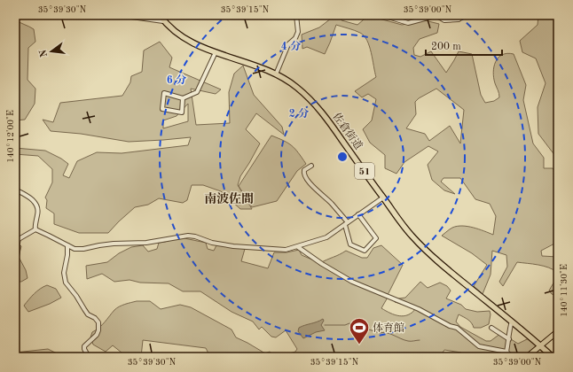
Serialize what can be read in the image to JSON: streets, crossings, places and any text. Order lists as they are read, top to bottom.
{
  "streets": {
    "highway": ["佐倉街道", "51"]
  },
  "districts": ["南波佐間"],
  "places": {
    "sports": ["体育館"]
  },
  "scale_bar": "200 m",
  "north": "left",
  "coordinates": [
    "35°39'30\"N",
    "35°39'15\"N",
    "35°39'00\"N",
    "140°12'00\"E",
    "140°11'30\"E"
  ],
  "rings": ["4 分", "6 分", "2 分"]
}
